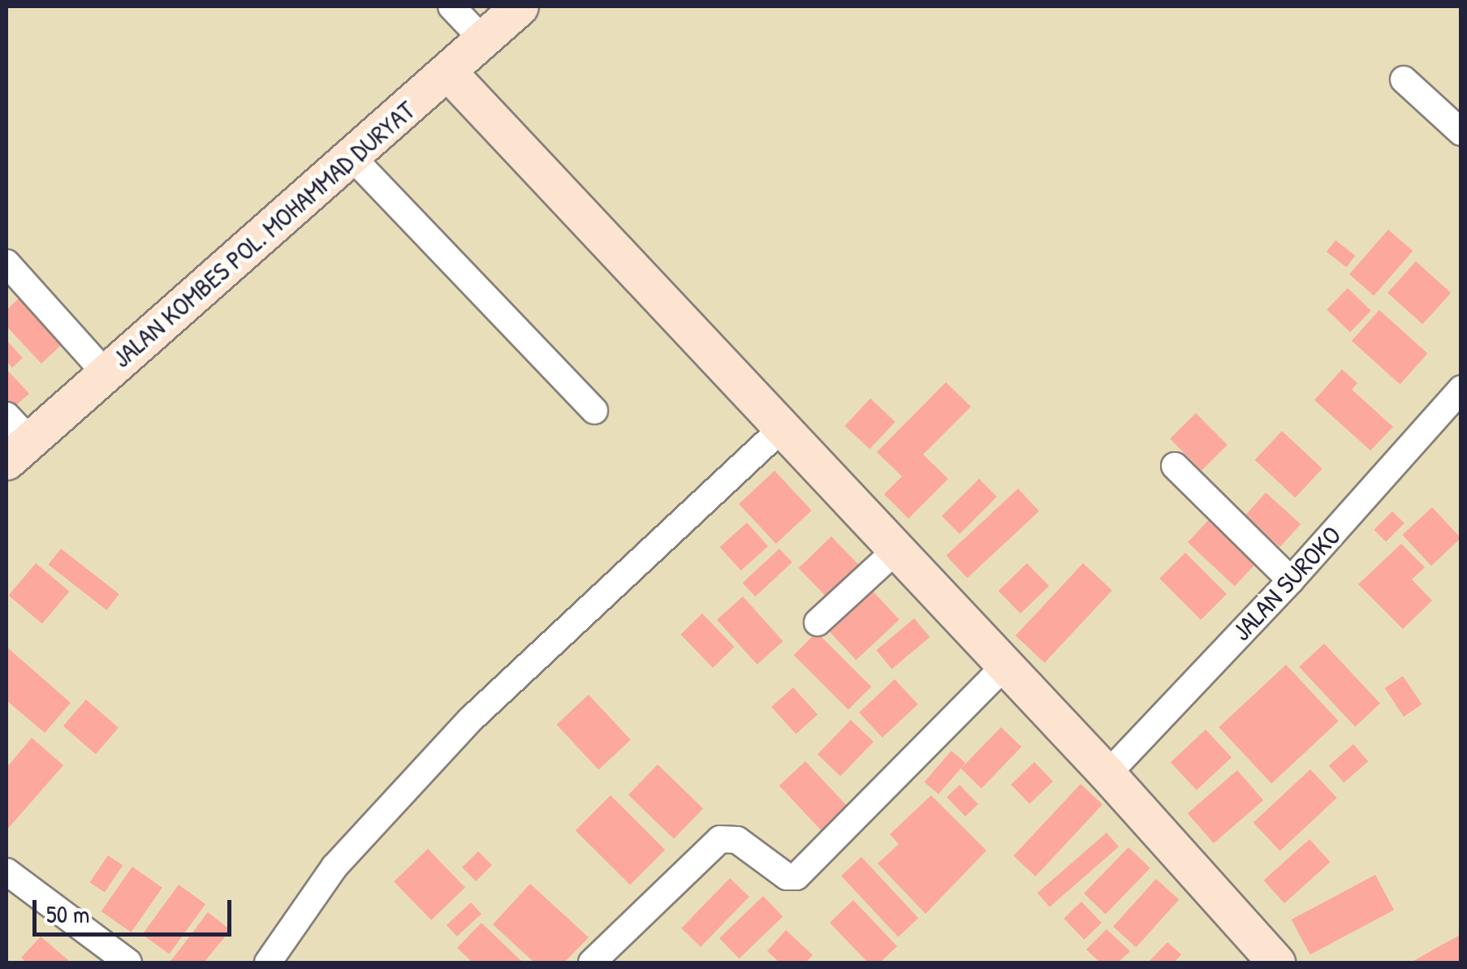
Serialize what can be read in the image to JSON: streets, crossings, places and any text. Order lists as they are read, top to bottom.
{
  "streets": {
    "street": ["JALAN KOMBES POL. MOHAMMAD DURYAT", "JALAN SUROKO"]
  },
  "scale_bar": "50 m"
}
